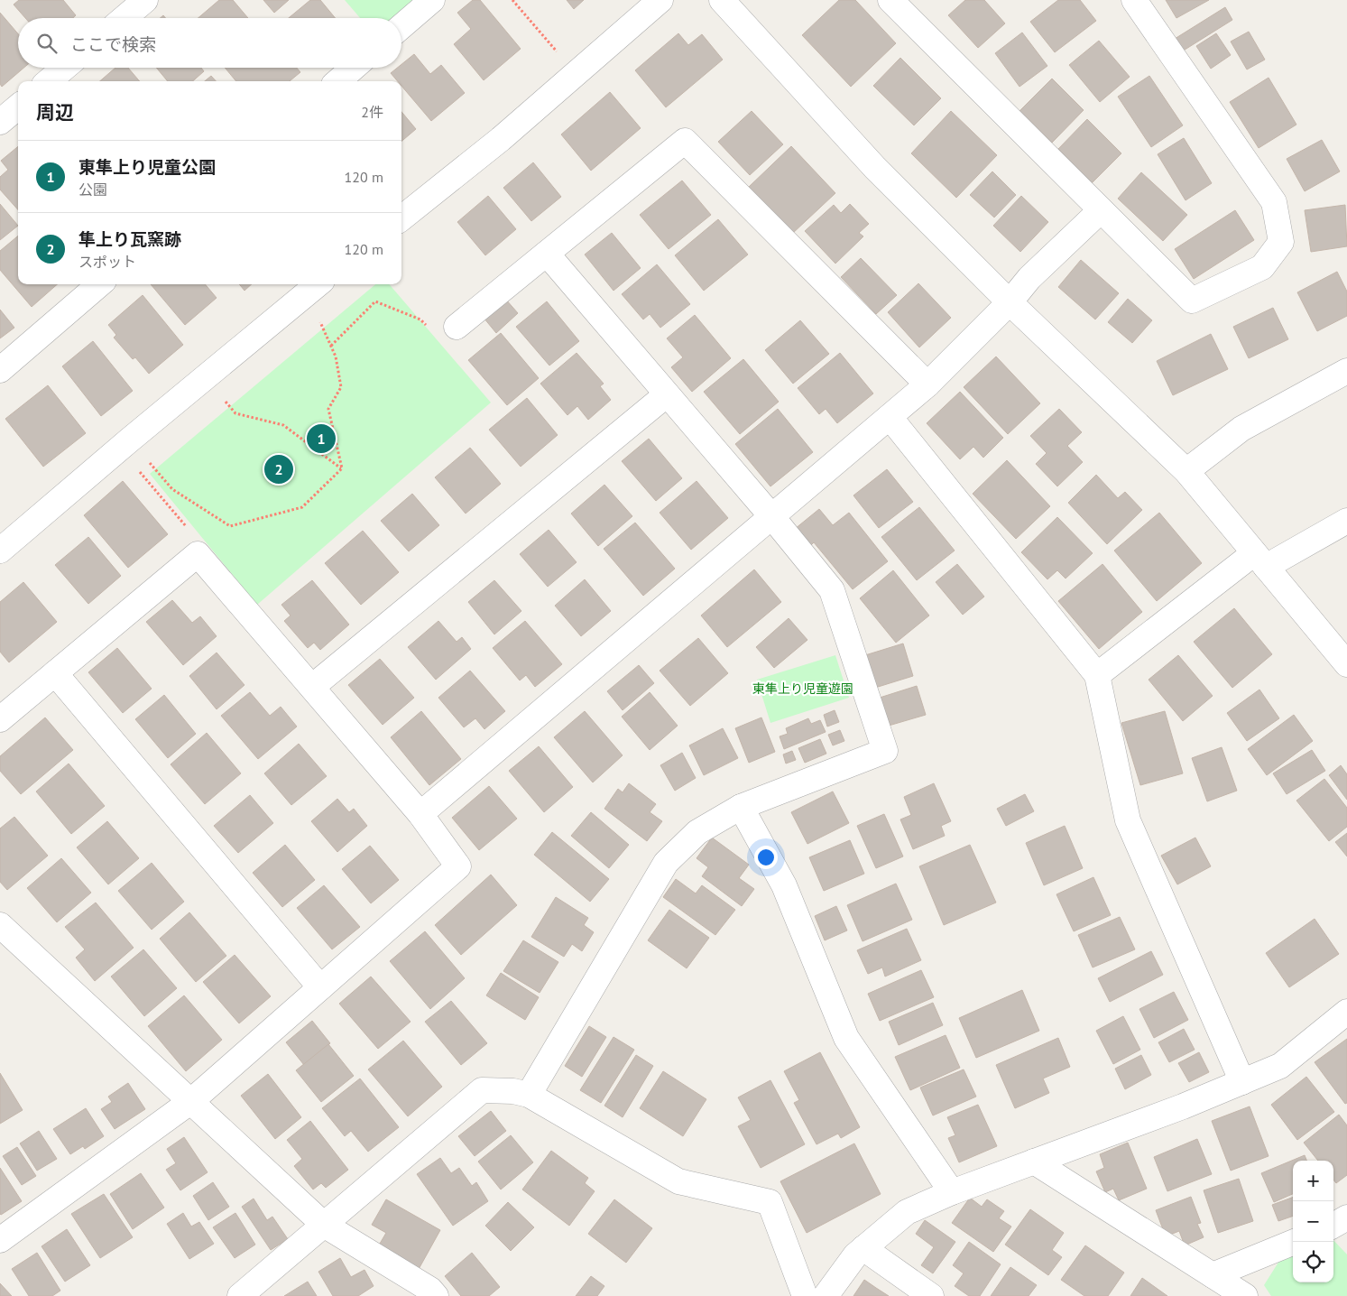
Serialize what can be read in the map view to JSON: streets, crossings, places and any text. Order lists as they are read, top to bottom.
{
  "parks": ["東隼上り児童遊園"],
  "page": {
    "search": "ここで検索",
    "heading": ["周辺", "2件"],
    "list": [
      {
        "mark": "1",
        "name": "東隼上り児童公園",
        "note": "公園",
        "value": "120 m"
      },
      {
        "mark": "2",
        "name": "隼上り瓦窯跡",
        "note": "スポット",
        "value": "120 m"
      }
    ],
    "pins": ["1", "2"],
    "map_buttons": ["+", "−"]
  }
}
